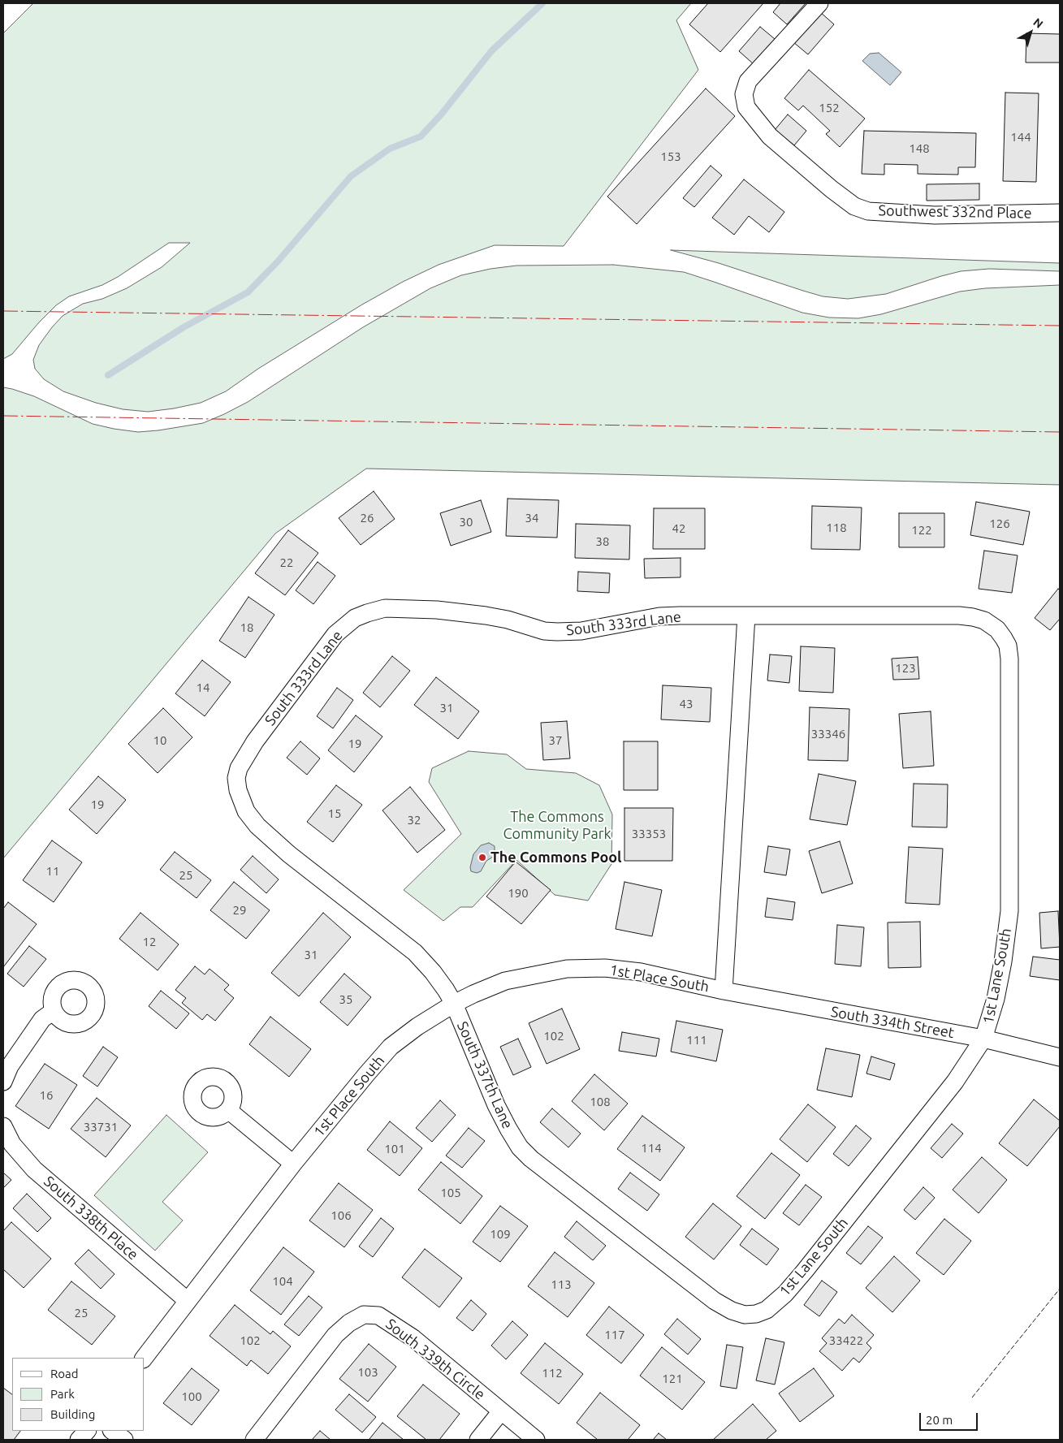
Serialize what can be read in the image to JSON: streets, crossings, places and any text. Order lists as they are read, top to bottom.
{
  "streets": {
    "street": [
      "Southwest 332nd Place",
      "South 333rd Lane",
      "1st Lane South",
      "1st Place South",
      "South 334th Street",
      "South 337th Lane",
      "South 338th Place",
      "South 339th Circle"
    ]
  },
  "crossings": [
    ["South 333rd Lane", "1st Lane South"],
    ["South 333rd Lane", "1st Place South"],
    ["South 333rd Lane", "South 337th Lane"],
    ["1st Lane South", "South 334th Street"],
    ["1st Lane South", "South 337th Lane"],
    ["1st Place South", "South 334th Street"],
    ["1st Place South", "South 337th Lane"],
    ["1st Place South", "South 338th Place"]
  ],
  "parks": ["The Commons Community Park"],
  "places": ["The Commons Pool"],
  "house_numbers": [
    "152",
    "144",
    "148",
    "153",
    "26",
    "34",
    "30",
    "126",
    "118",
    "42",
    "122",
    "38",
    "22",
    "18",
    "123",
    "14",
    "43",
    "31",
    "33346",
    "10",
    "37",
    "19",
    "19",
    "15",
    "32",
    "33353",
    "11",
    "25",
    "190",
    "29",
    "12",
    "31",
    "35",
    "102",
    "111",
    "16",
    "108",
    "33731",
    "114",
    "101",
    "105",
    "106",
    "109",
    "104",
    "113",
    "25",
    "117",
    "102",
    "33422",
    "103",
    "112",
    "121",
    "100"
  ],
  "legend": ["Road", "Park", "Building"],
  "scale_bar": "20 m",
  "north": "top right"
}
